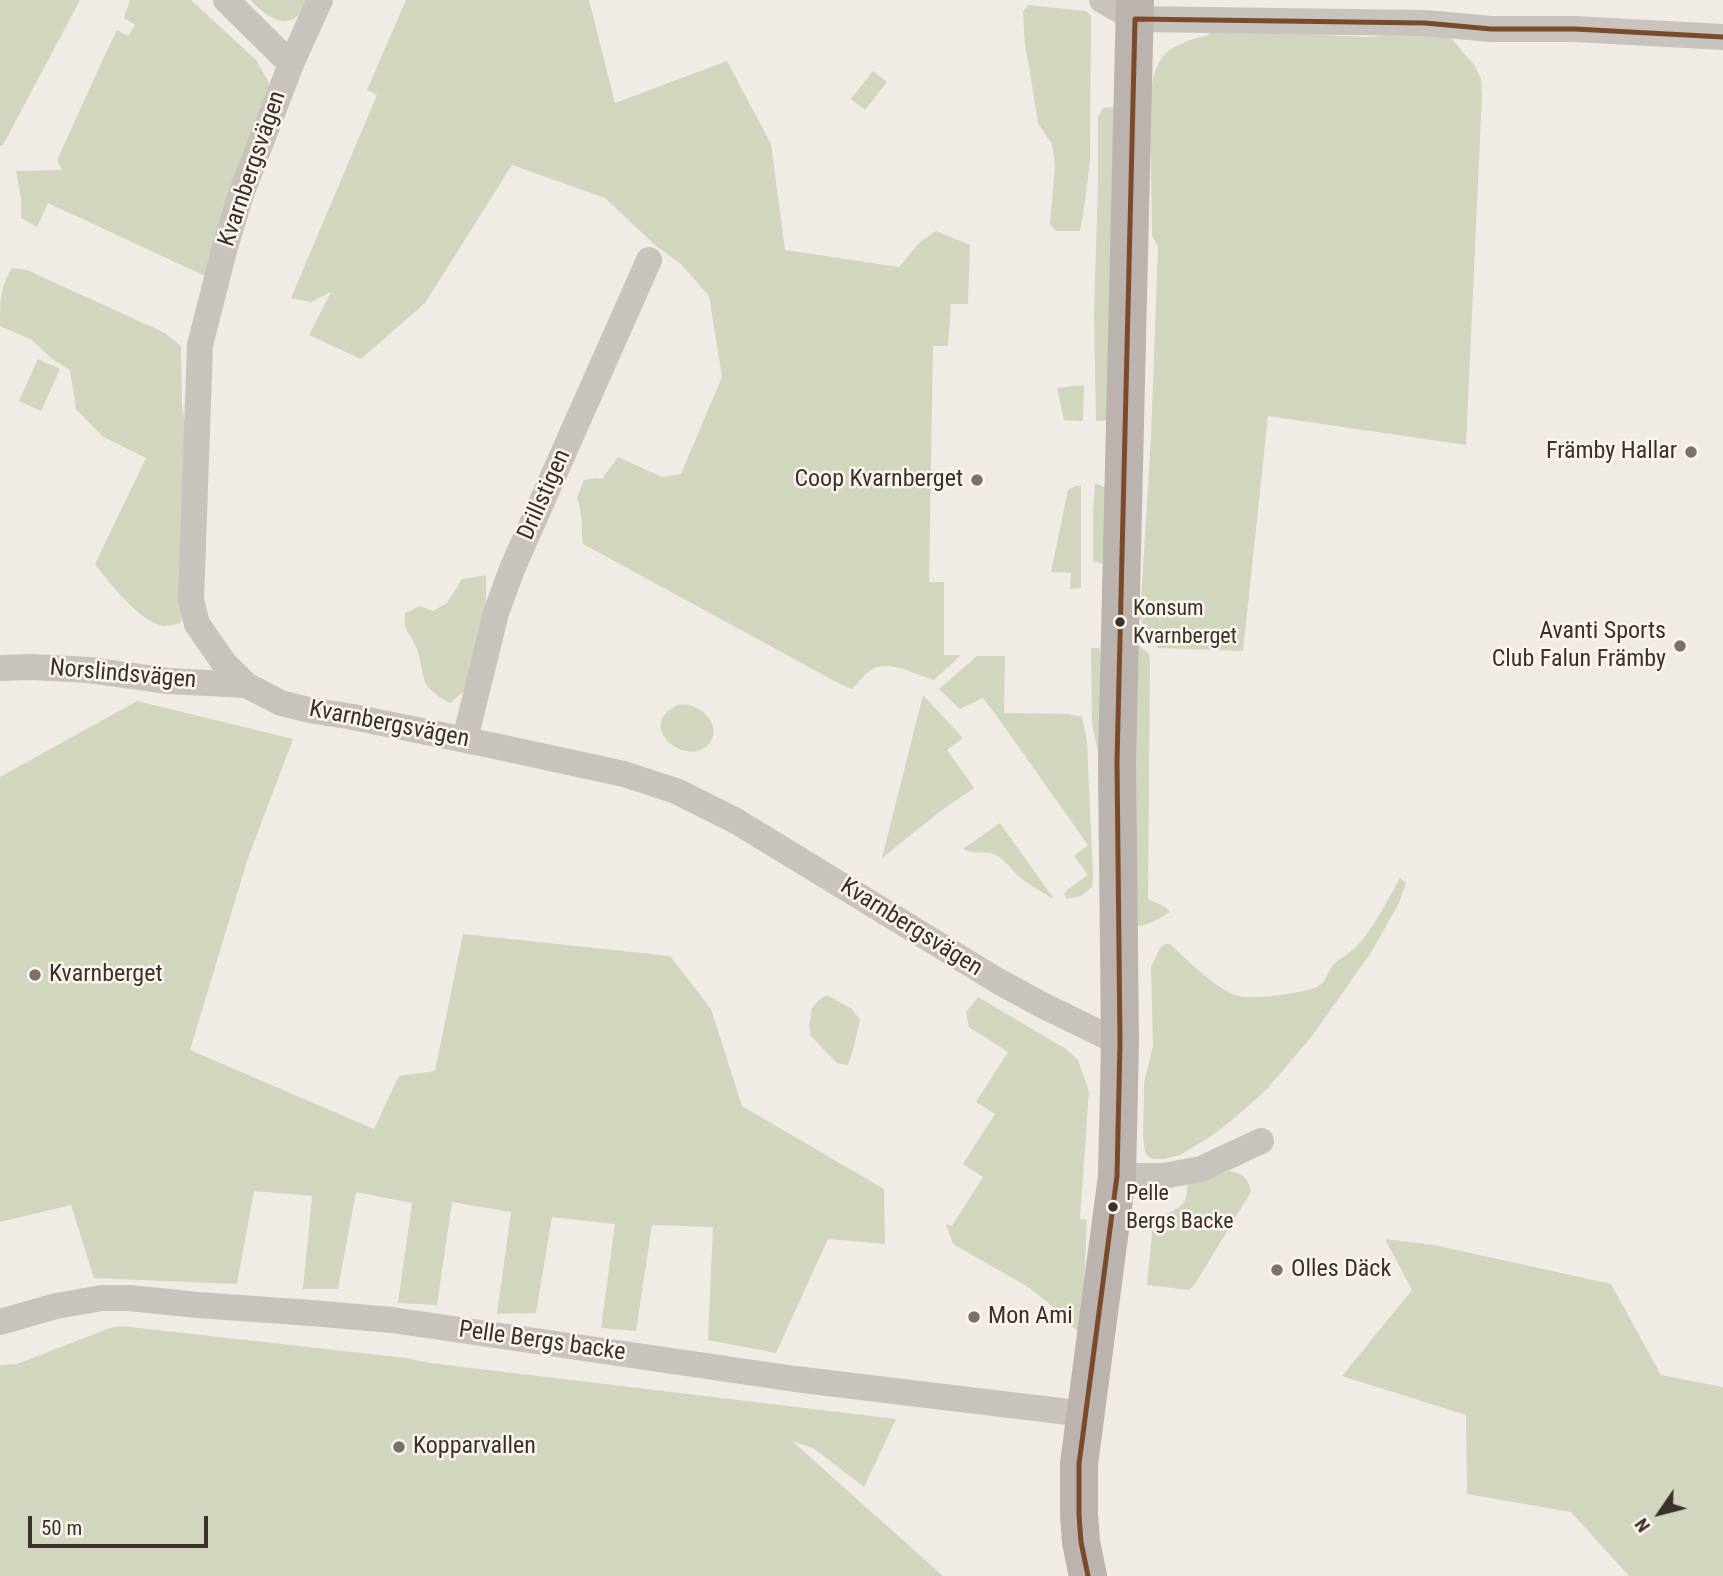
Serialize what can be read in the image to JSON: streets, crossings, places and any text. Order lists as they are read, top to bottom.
{
  "streets": {
    "street": [
      "Kvarnbergsvägen",
      "Drillstigen",
      "Norslindsvägen",
      "Pelle Bergs backe"
    ]
  },
  "crossings": [
    ["Kvarnbergsvägen", "Drillstigen"],
    ["Kvarnbergsvägen", "Norslindsvägen"]
  ],
  "places": [
    "Främby Hallar",
    "Coop Kvarnberget",
    "Konsum Kvarnberget",
    "Avanti Sports Club Falun Främby",
    "Kvarnberget",
    "Pelle Bergs Backe",
    "Olles Däck",
    "Mon Ami",
    "Kopparvallen"
  ],
  "scale_bar": "50 m",
  "north": "bottom left"
}
